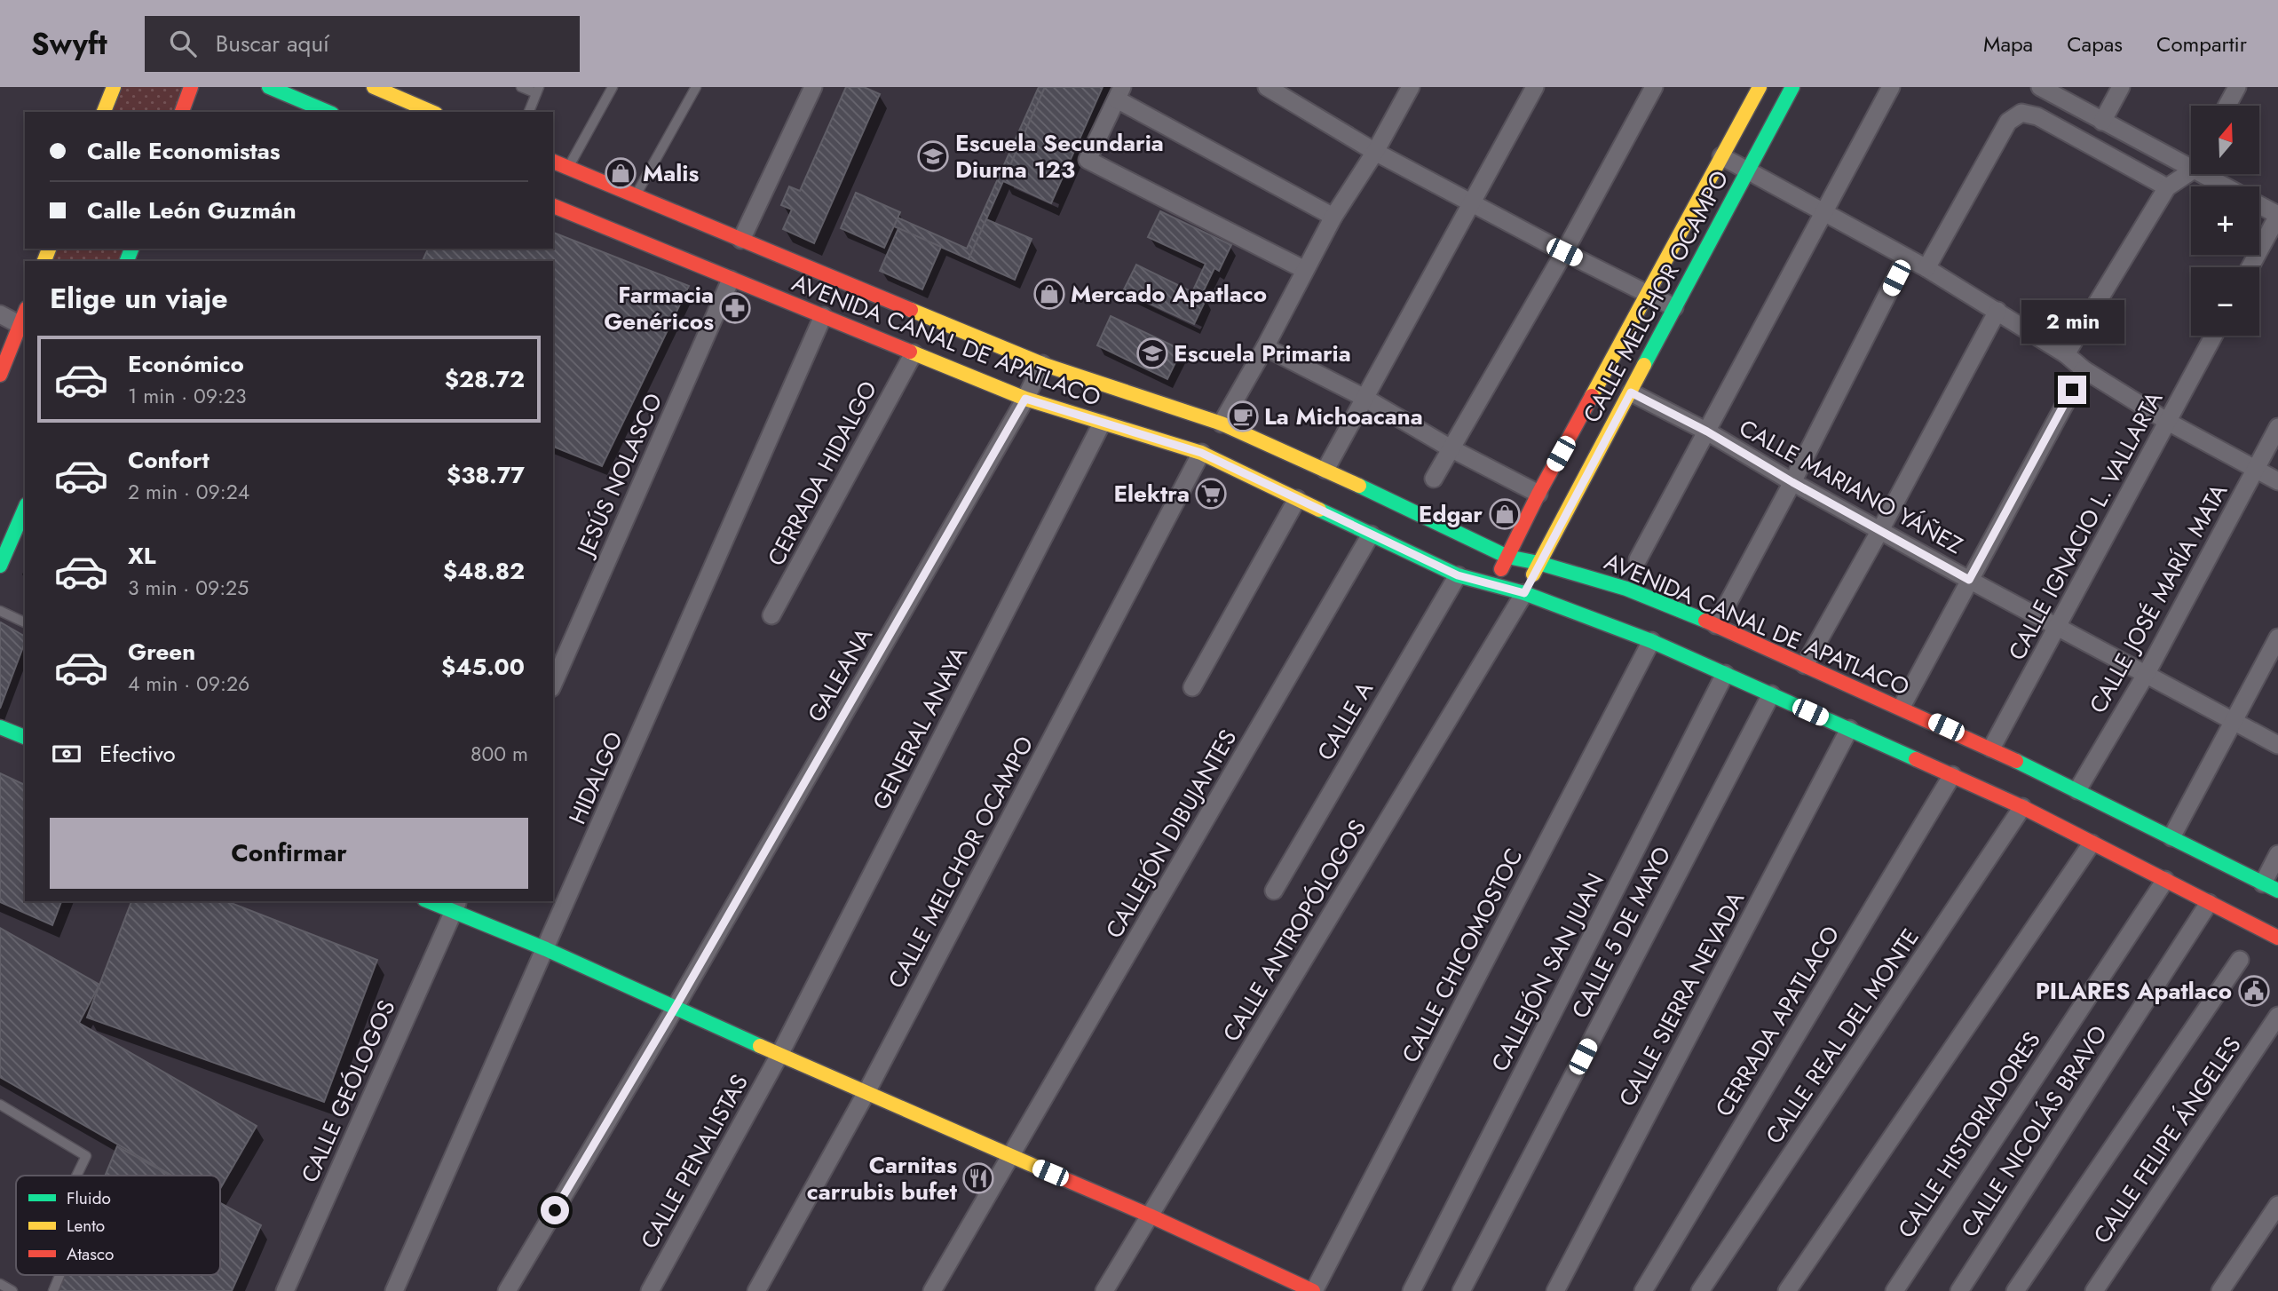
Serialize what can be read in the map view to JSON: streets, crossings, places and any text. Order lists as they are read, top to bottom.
{
  "streets": {
    "street": [
      "CALLE MELCHOR OCAMPO",
      "AVENIDA CANAL DE APATLACO",
      "CERRADA HIDALGO",
      "JESÚS NOLASCO",
      "CALLE MARIANO YÁÑEZ",
      "CALLE IGNACIO L. VALLARTA",
      "CALLE JOSÉ MARÍA MATA",
      "GALEANA",
      "CALLE A",
      "GENERAL ANAYA",
      "HIDALGO",
      "CALLEJÓN DIBUJANTES",
      "CALLE ANTROPÓLOGOS",
      "CALLE 5 DE MAYO",
      "CALLE CHICOMOSTOC",
      "CALLEJÓN SAN JUAN",
      "CALLE SIERRA NEVADA",
      "CERRADA APATLACO",
      "CALLE REAL DEL MONTE",
      "CALLE GEÓLOGOS",
      "CALLE NICOLÁS BRAVO",
      "CALLE HISTORIADORES",
      "CALLE FELIPE ÁNGELES",
      "CALLE PENALISTAS"
    ]
  },
  "crossings": [
    ["CALLE MELCHOR OCAMPO", "AVENIDA CANAL DE APATLACO"],
    ["CALLE MELCHOR OCAMPO", "CALLE MARIANO YÁÑEZ"],
    ["CALLE MELCHOR OCAMPO", "CALLE ANTROPÓLOGOS"],
    ["AVENIDA CANAL DE APATLACO", "CERRADA HIDALGO"],
    ["AVENIDA CANAL DE APATLACO", "JESÚS NOLASCO"],
    ["AVENIDA CANAL DE APATLACO", "CALLE IGNACIO L. VALLARTA"],
    ["AVENIDA CANAL DE APATLACO", "CALLE JOSÉ MARÍA MATA"],
    ["AVENIDA CANAL DE APATLACO", "GALEANA"],
    ["AVENIDA CANAL DE APATLACO", "CALLE A"],
    ["AVENIDA CANAL DE APATLACO", "GENERAL ANAYA"],
    ["AVENIDA CANAL DE APATLACO", "HIDALGO"],
    ["AVENIDA CANAL DE APATLACO", "CALLEJÓN DIBUJANTES"],
    ["AVENIDA CANAL DE APATLACO", "CALLE ANTROPÓLOGOS"],
    ["AVENIDA CANAL DE APATLACO", "CALLE 5 DE MAYO"],
    ["AVENIDA CANAL DE APATLACO", "CALLE CHICOMOSTOC"],
    ["AVENIDA CANAL DE APATLACO", "CALLEJÓN SAN JUAN"],
    ["AVENIDA CANAL DE APATLACO", "CALLE SIERRA NEVADA"],
    ["AVENIDA CANAL DE APATLACO", "CERRADA APATLACO"],
    ["AVENIDA CANAL DE APATLACO", "CALLE REAL DEL MONTE"],
    ["AVENIDA CANAL DE APATLACO", "CALLE NICOLÁS BRAVO"],
    ["AVENIDA CANAL DE APATLACO", "CALLE HISTORIADORES"],
    ["CALLE MARIANO YÁÑEZ", "CALLE IGNACIO L. VALLARTA"],
    ["CALLE MARIANO YÁÑEZ", "CALLE JOSÉ MARÍA MATA"],
    ["GENERAL ANAYA", "CALLE PENALISTAS"]
  ],
  "places": {
    "school or university": ["Escuela Secundaria Diurna 123", "Escuela Primaria"],
    "shop": ["Malis", "Mercado Apatlaco", "Edgar"],
    "pharmacy": ["Farmacia Genéricos"],
    "cafe": ["La Michoacana"],
    "supermarket": ["Elektra"],
    "public building": ["PILARES Apatlaco"],
    "restaurant": ["Carnitas carrubis bufet"]
  },
  "legend": ["Fluido", "Lento", "Atasco"],
  "north": "top",
  "page": {
    "header": "Swyft",
    "search": "Buscar aquí",
    "nav": ["Mapa", "Capas", "Compartir"],
    "map_buttons": ["+", "−"],
    "banner": ["Calle Economistas", "Calle León Guzmán"],
    "heading": "Elige un viaje",
    "bubble": "2 min",
    "list": [
      {
        "name": "Económico",
        "note": "1 min · 09:23",
        "value": "$28.72"
      },
      {
        "name": "Confort",
        "note": "2 min · 09:24",
        "value": "$38.77"
      },
      {
        "name": "XL",
        "note": "3 min · 09:25",
        "value": "$48.82"
      },
      {
        "name": "Green",
        "note": "4 min · 09:26",
        "value": "$45.00"
      }
    ],
    "pay": ["Efectivo", "800 m"],
    "buttons": "Confirmar"
  }
}
